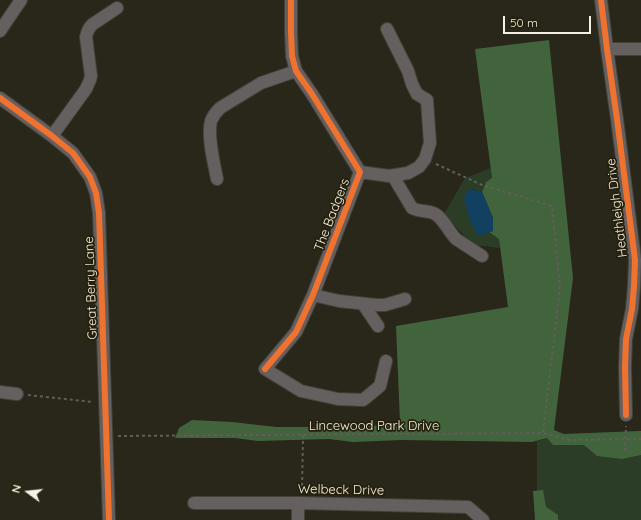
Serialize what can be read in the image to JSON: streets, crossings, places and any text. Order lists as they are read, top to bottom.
{
  "streets": {
    "street": [
      "Heathleigh Drive",
      "The Badgers",
      "Great Berry Lane",
      "Welbeck Drive"
    ],
    "path": ["Lincewood Park Drive"]
  },
  "crossings": [
    ["Great Berry Lane", "Lincewood Park Drive"]
  ],
  "scale_bar": "50 m",
  "north": "left"
}
